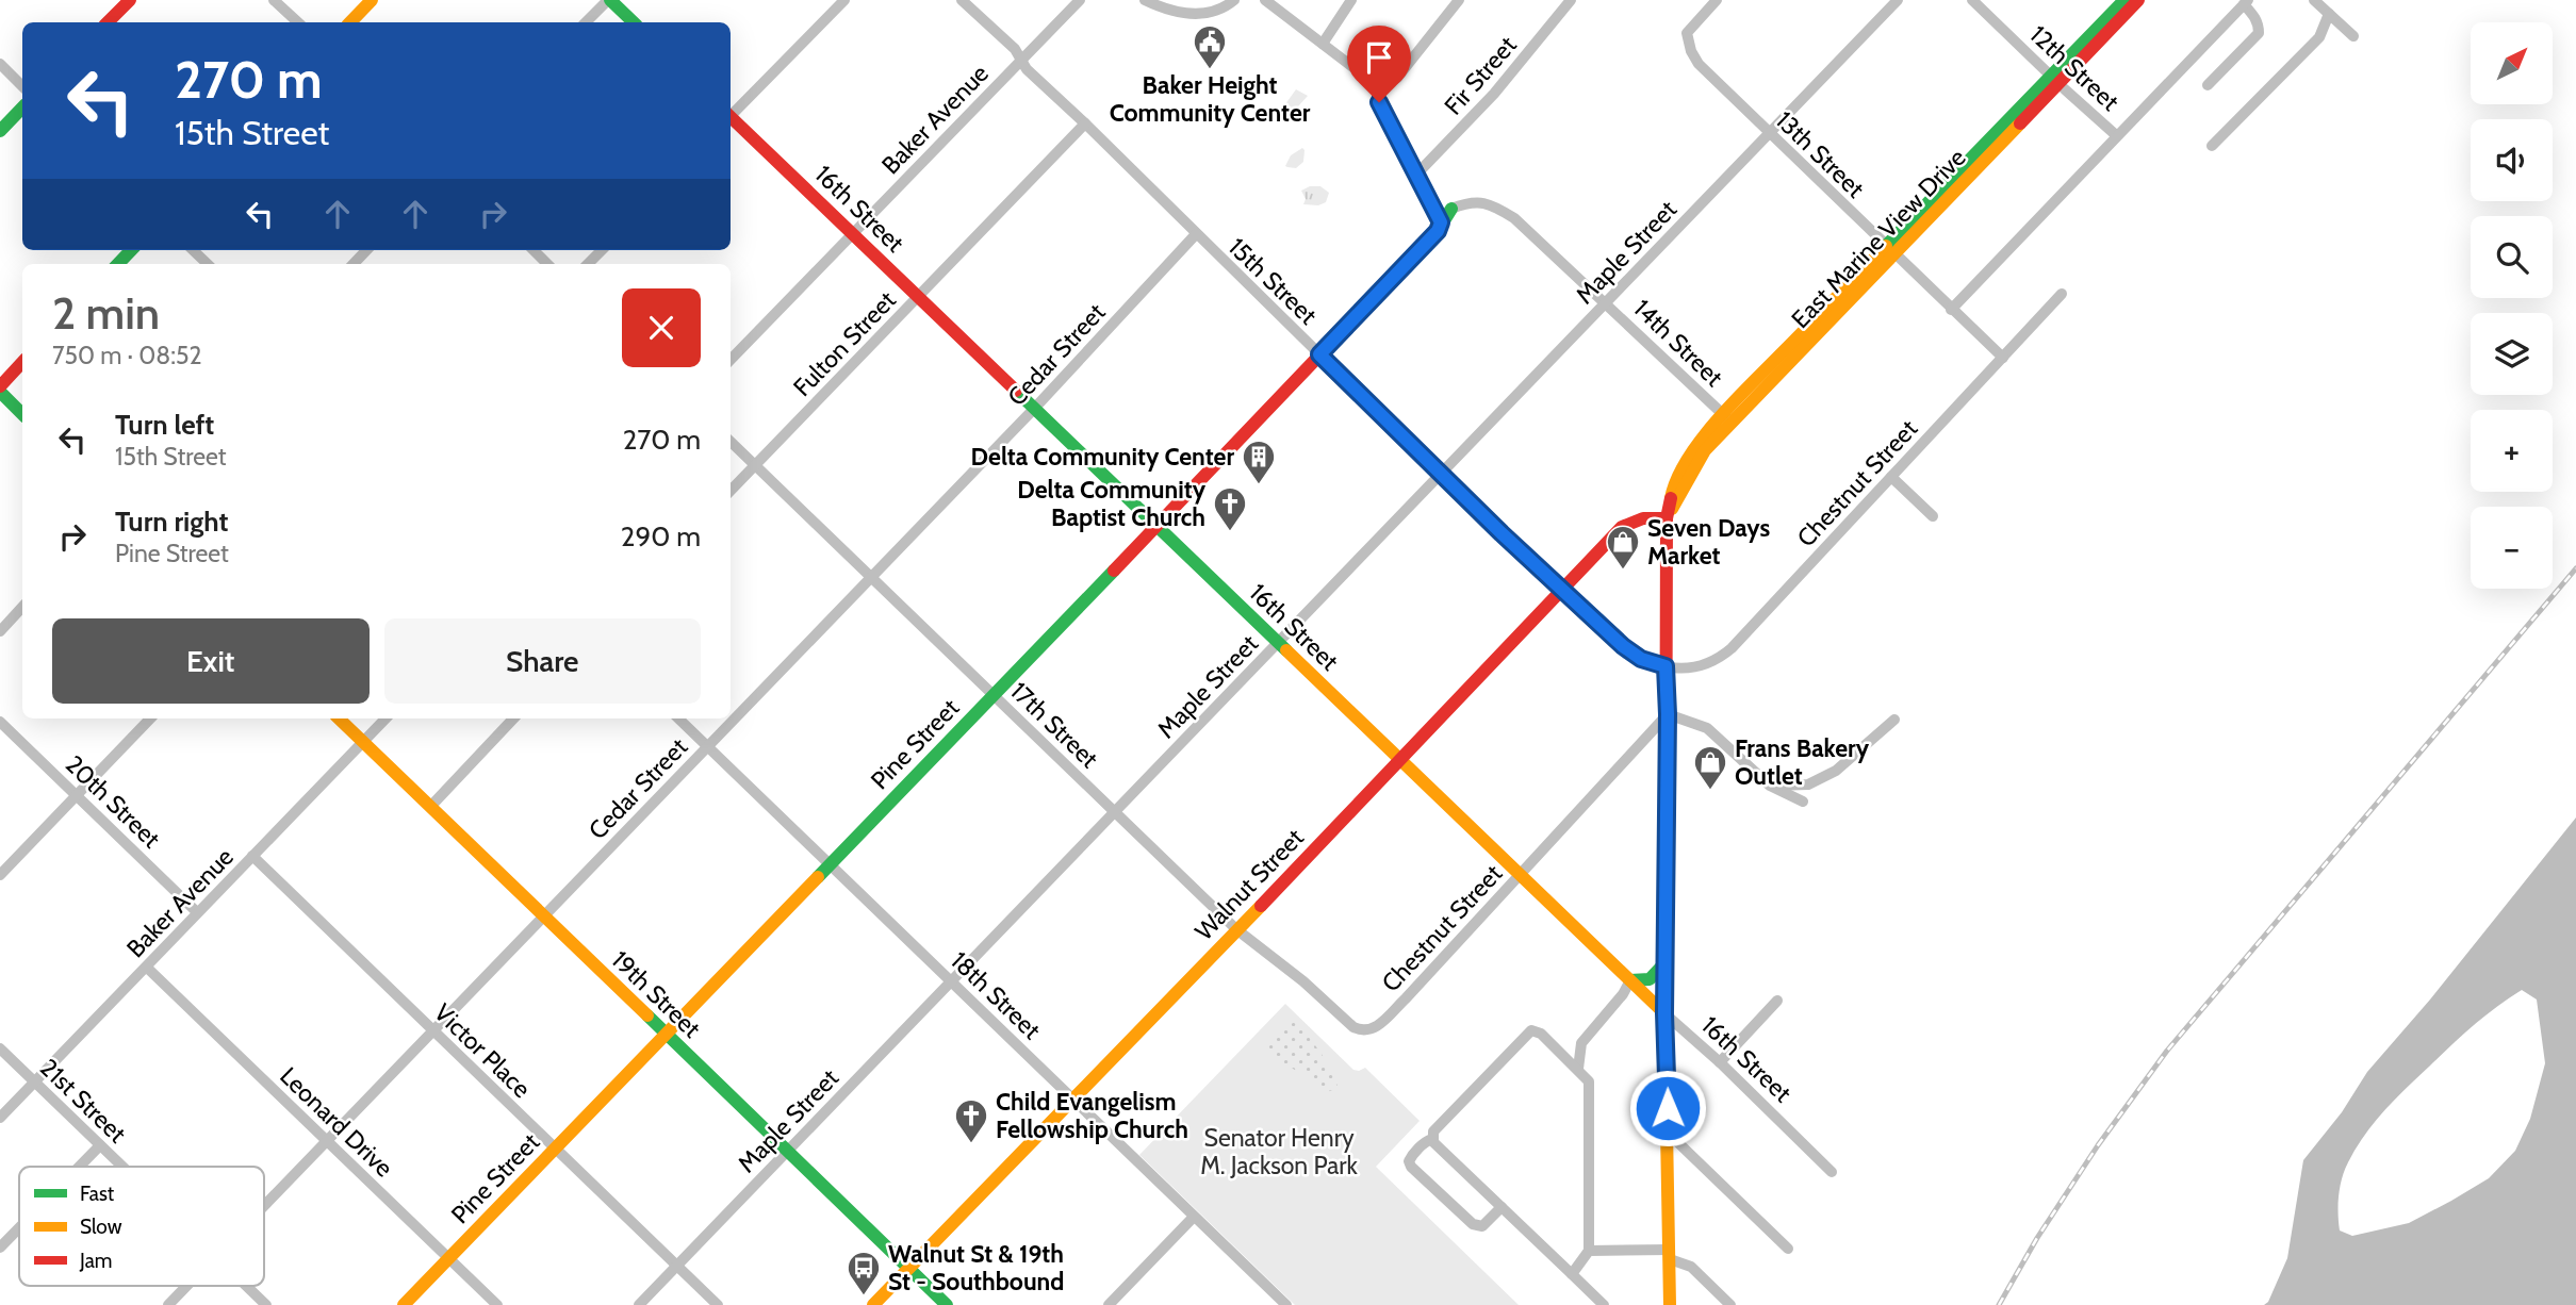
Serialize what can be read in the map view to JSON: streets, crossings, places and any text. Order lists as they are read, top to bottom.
{
  "streets": {
    "street": [
      "12th Street",
      "Fir Street",
      "Baker Avenue",
      "13th Street",
      "16th Street",
      "East Marine View Drive",
      "Maple Street",
      "15th Street",
      "14th Street",
      "Fulton Street",
      "Cedar Street",
      "Chestnut Street",
      "17th Street",
      "Pine Street",
      "20th Street",
      "Walnut Street",
      "19th Street",
      "18th Street",
      "Victor Place",
      "21st Street",
      "Leonard Drive"
    ]
  },
  "crossings": [
    ["12th Street", "East Marine View Drive"],
    ["Baker Avenue", "16th Street"],
    ["Baker Avenue", "15th Street"],
    ["Baker Avenue", "20th Street"],
    ["Baker Avenue", "19th Street"],
    ["Baker Avenue", "Victor Place"],
    ["Baker Avenue", "21st Street"],
    ["Baker Avenue", "Leonard Drive"],
    ["13th Street", "East Marine View Drive"],
    ["13th Street", "Maple Street"],
    ["13th Street", "Chestnut Street"],
    ["16th Street", "East Marine View Drive"],
    ["16th Street", "Maple Street"],
    ["16th Street", "Fulton Street"],
    ["16th Street", "Cedar Street"],
    ["16th Street", "Chestnut Street"],
    ["16th Street", "Pine Street"],
    ["16th Street", "Walnut Street"],
    ["East Marine View Drive", "15th Street"],
    ["East Marine View Drive", "14th Street"],
    ["East Marine View Drive", "Chestnut Street"],
    ["East Marine View Drive", "Walnut Street"],
    ["Maple Street", "15th Street"],
    ["Maple Street", "14th Street"],
    ["Maple Street", "17th Street"],
    ["Maple Street", "19th Street"],
    ["Maple Street", "18th Street"],
    ["Maple Street", "Victor Place"],
    ["15th Street", "Fulton Street"],
    ["15th Street", "Cedar Street"],
    ["15th Street", "Chestnut Street"],
    ["15th Street", "Pine Street"],
    ["15th Street", "Walnut Street"],
    ["14th Street", "Pine Street"],
    ["Fulton Street", "17th Street"],
    ["Cedar Street", "17th Street"],
    ["Cedar Street", "19th Street"],
    ["Cedar Street", "18th Street"],
    ["Cedar Street", "Victor Place"],
    ["Cedar Street", "Leonard Drive"],
    ["Chestnut Street", "17th Street"],
    ["17th Street", "Pine Street"],
    ["17th Street", "Walnut Street"],
    ["Pine Street", "19th Street"],
    ["Pine Street", "18th Street"],
    ["Pine Street", "Victor Place"],
    ["Pine Street", "Leonard Drive"],
    ["Walnut Street", "19th Street"],
    ["Walnut Street", "18th Street"]
  ],
  "parks": ["Senator Henry M. Jackson Park"],
  "places": {
    "public building": ["Baker Height Community Center"],
    "building": ["Delta Community Center"],
    "church": ["Delta Community Baptist Church", "Child Evangelism Fellowship Church"],
    "shop": ["Seven Days Market", "Frans Bakery Outlet"],
    "bus stop": ["Walnut St & 19th St - Southbound"]
  },
  "legend": ["Fast", "Slow", "Jam"],
  "north": "top right",
  "page": {
    "map_buttons": ["+", "−"],
    "turn": ["270 m", "15th Street"],
    "heading": ["2 min", "750 m · 08:52"],
    "list": [
      {
        "name": "Turn left",
        "note": "15th Street",
        "value": "270 m"
      },
      {
        "name": "Turn right",
        "note": "Pine Street",
        "value": "290 m"
      }
    ],
    "buttons": ["Exit", "Share"]
  }
}
